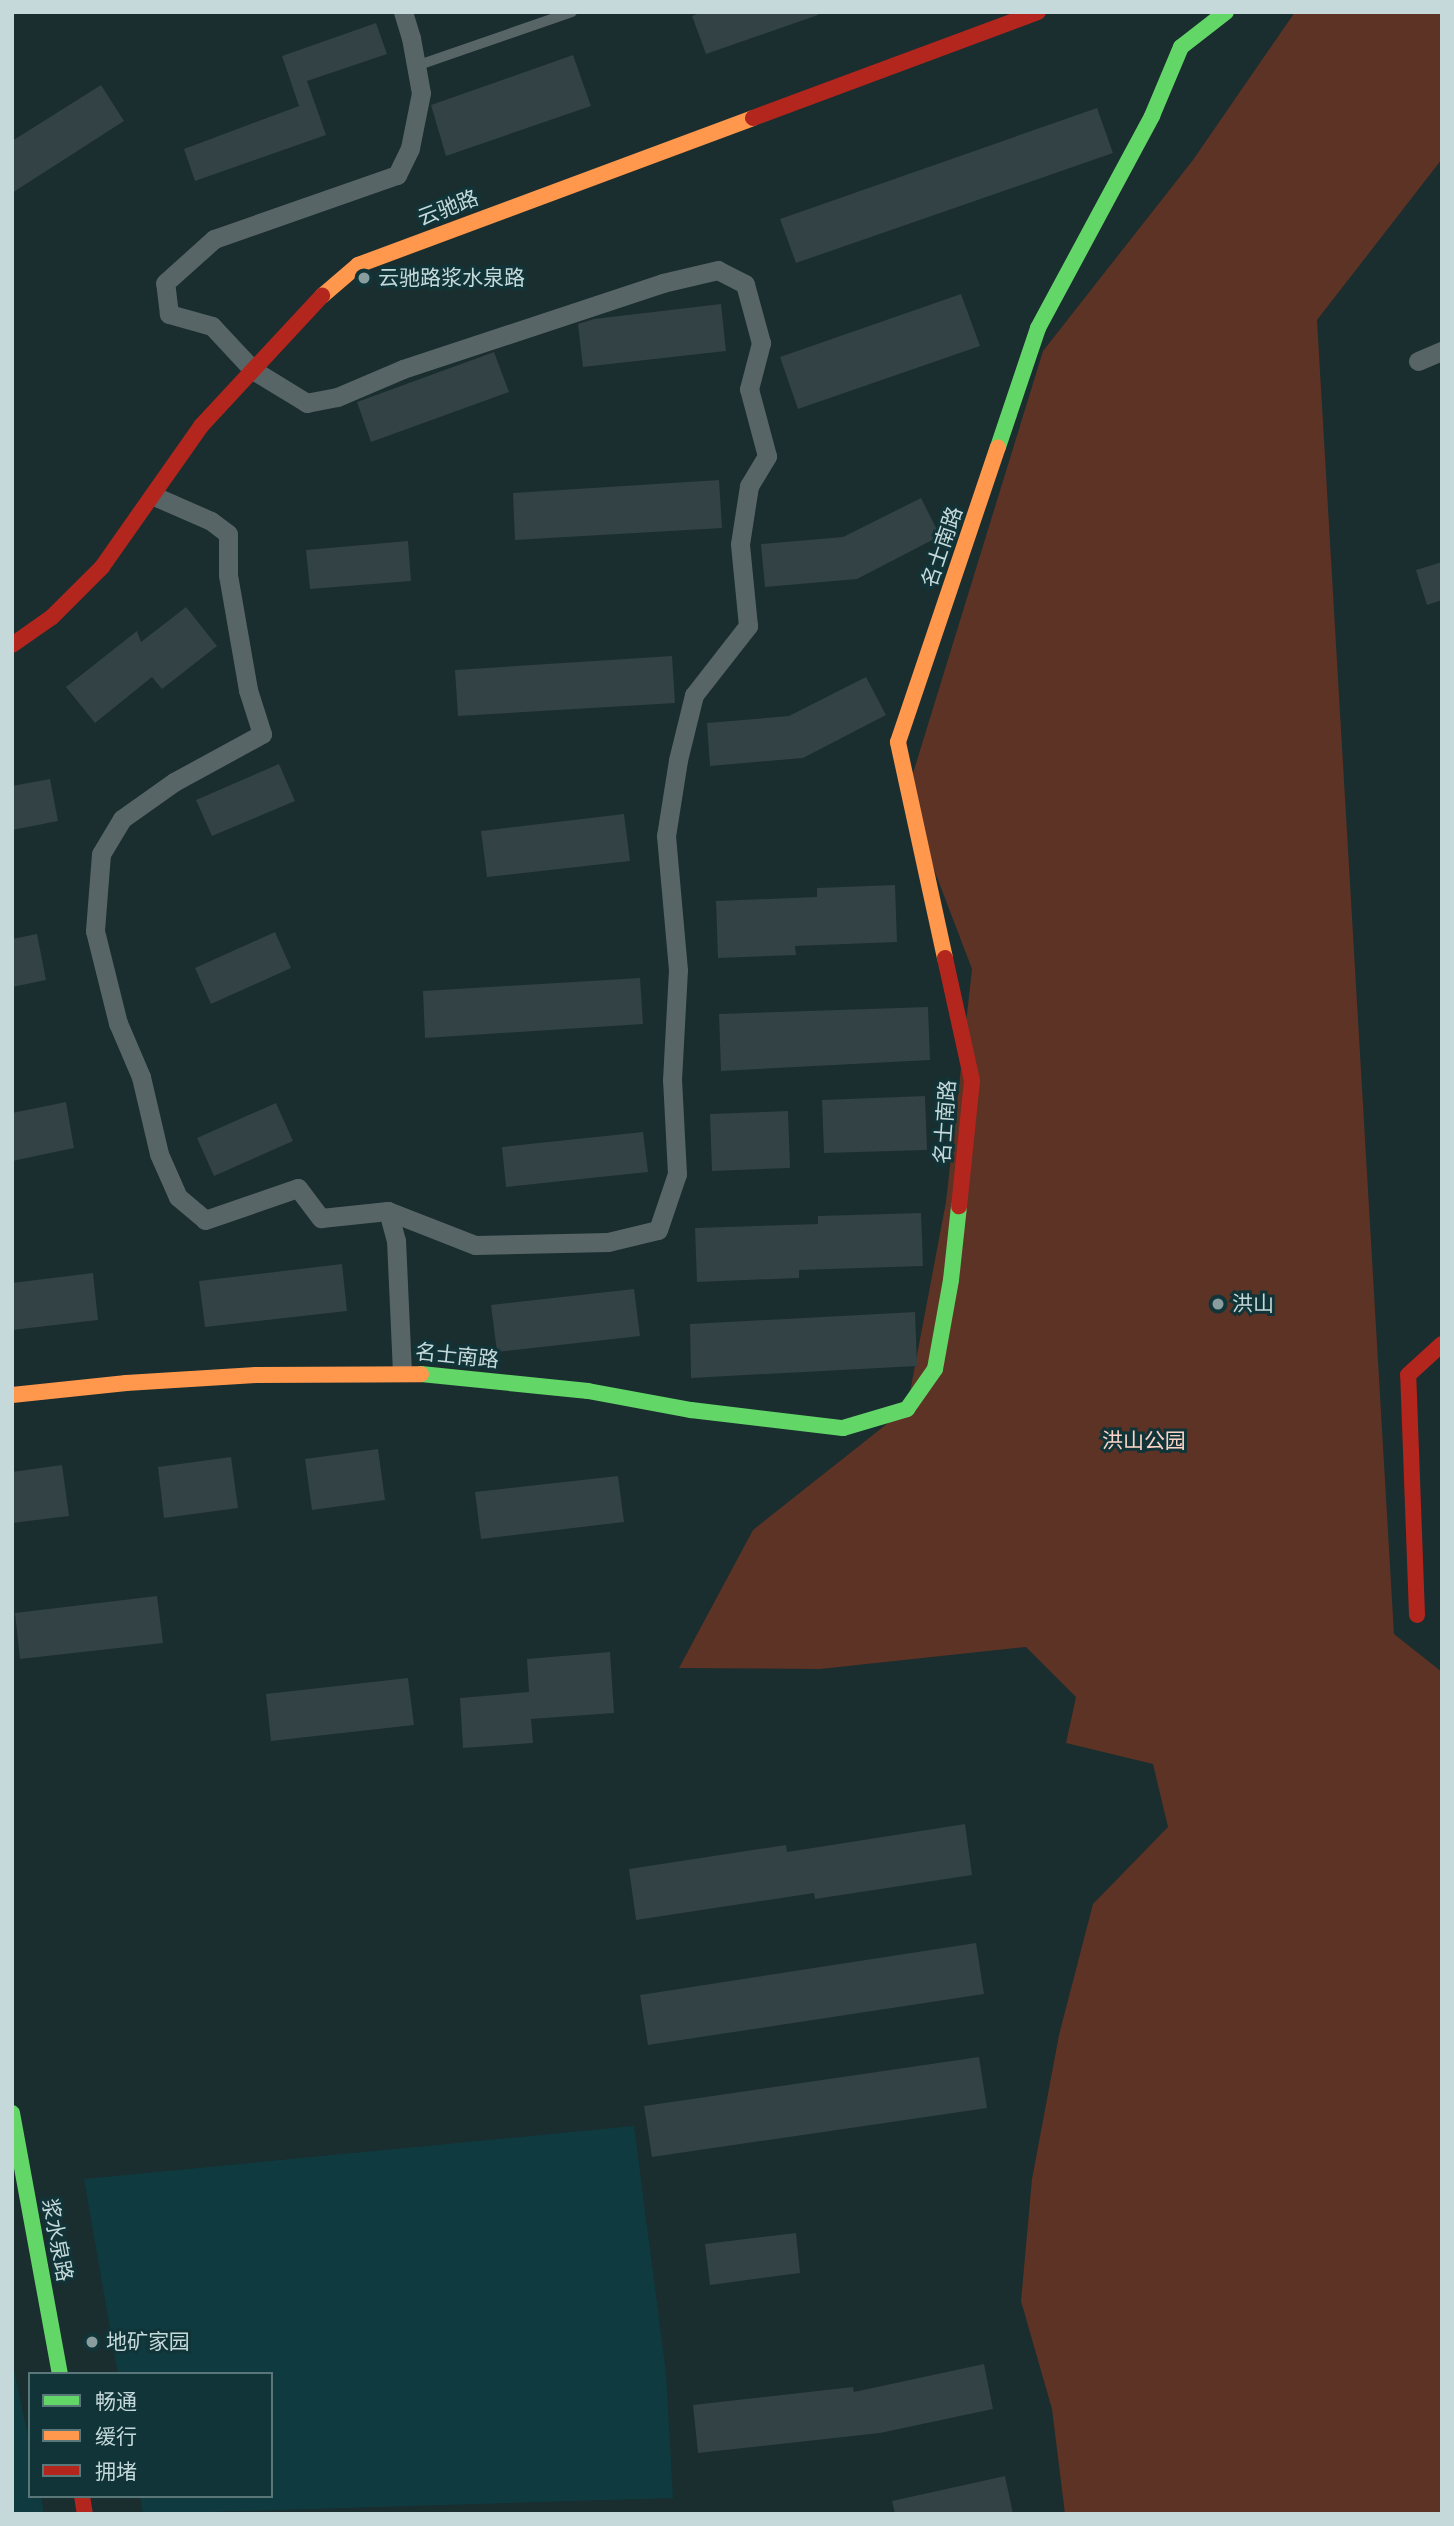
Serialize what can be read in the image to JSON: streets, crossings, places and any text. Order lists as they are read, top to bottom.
{
  "streets": {
    "street": ["云驰路", "名士南路", "浆水泉路"]
  },
  "parks": ["洪山公园"],
  "places": ["云驰路浆水泉路", "洪山", "地矿家园"],
  "legend": ["畅通", "缓行", "拥堵"]
}
